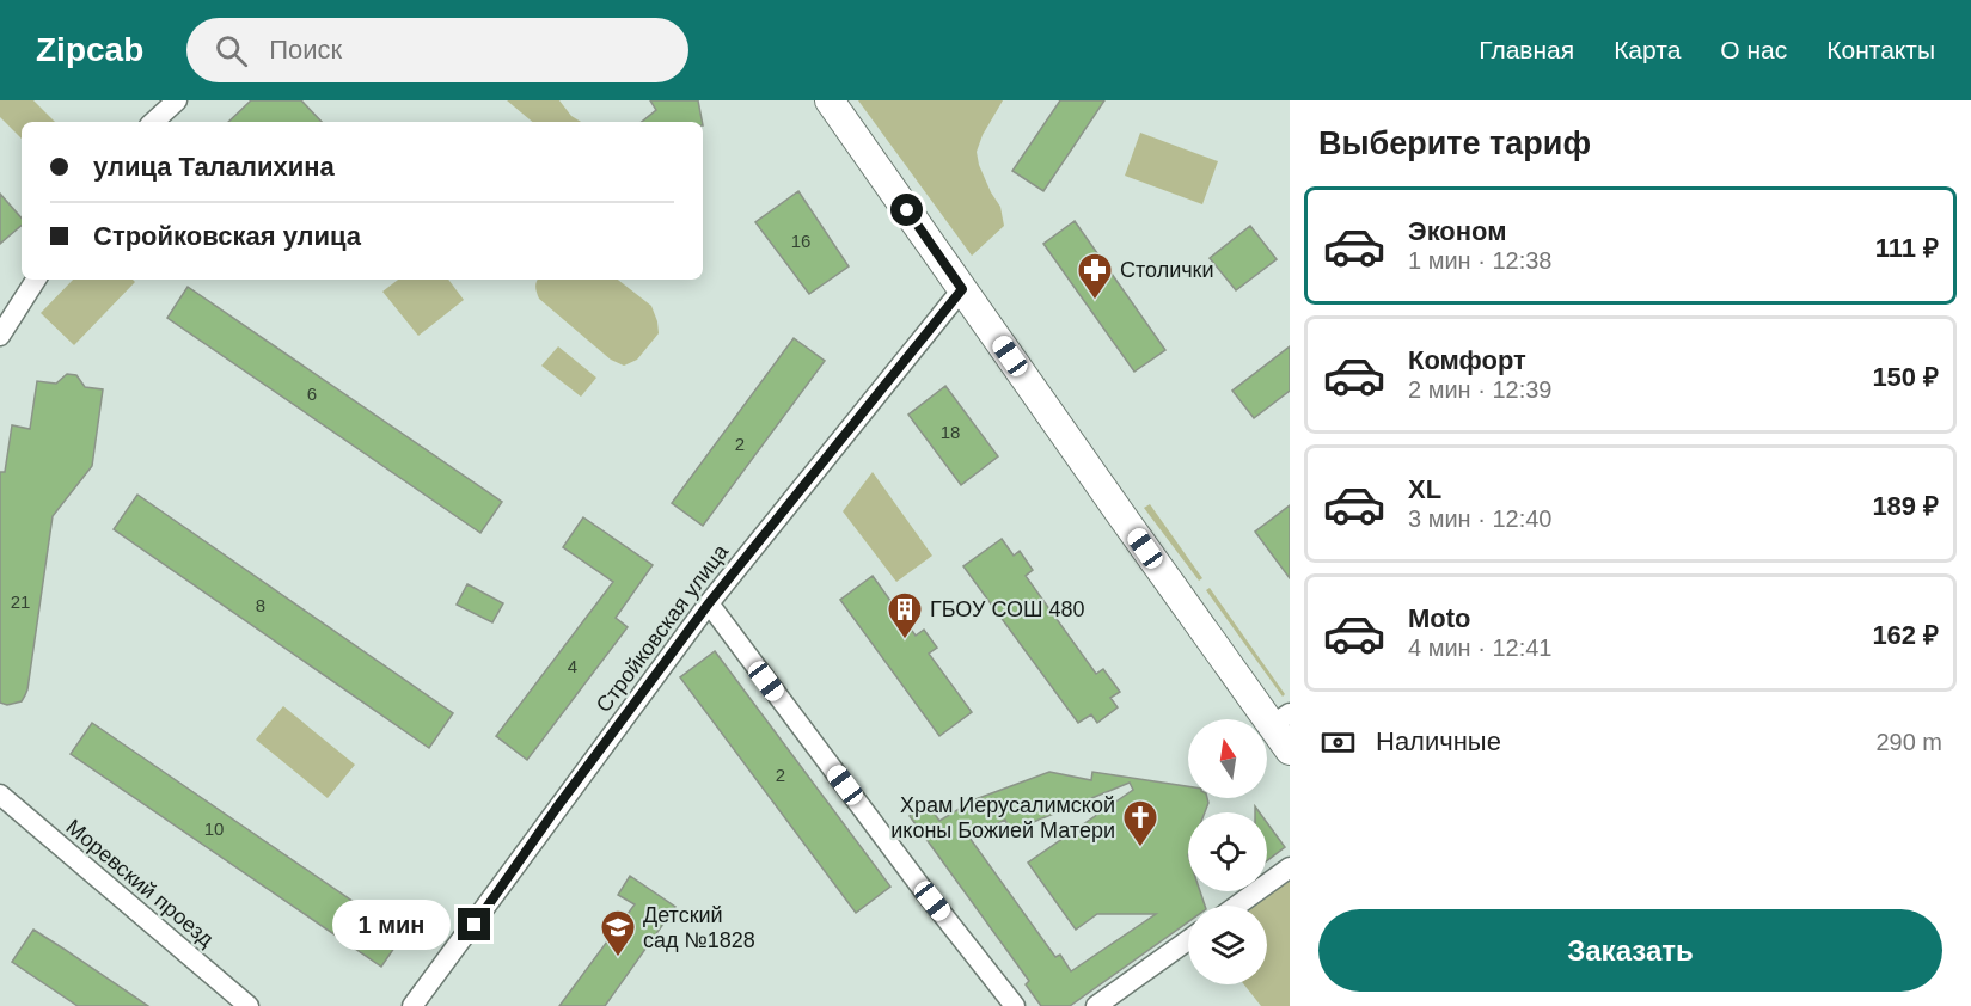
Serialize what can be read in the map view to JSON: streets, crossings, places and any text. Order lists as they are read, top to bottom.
{
  "streets": {
    "street": ["Стройковская улица", "Моревский проезд"]
  },
  "places": {
    "pharmacy": ["Столички"],
    "building": ["ГБОУ СОШ 480"],
    "church": ["Храм Иерусалимской иконы Божией Матери"],
    "school or university": ["Детский сад №1828"]
  },
  "house_numbers": [
    "16",
    "6",
    "18",
    "2",
    "21",
    "8",
    "4",
    "2",
    "10"
  ],
  "north": "top",
  "page": {
    "header": "Zipcab",
    "search": "Поиск",
    "nav": [
      "Главная",
      "Карта",
      "О нас",
      "Контакты"
    ],
    "heading": "Выберите тариф",
    "banner": ["улица Талалихина", "Стройковская улица"],
    "list": [
      {
        "name": "Эконом",
        "note": "1 мин · 12:38",
        "value": "111 ₽"
      },
      {
        "name": "Комфорт",
        "note": "2 мин · 12:39",
        "value": "150 ₽"
      },
      {
        "name": "XL",
        "note": "3 мин · 12:40",
        "value": "189 ₽"
      },
      {
        "name": "Moto",
        "note": "4 мин · 12:41",
        "value": "162 ₽"
      }
    ],
    "pay": ["Наличные", "290 m"],
    "buttons": "Заказать",
    "bubble": "1 мин"
  }
}
